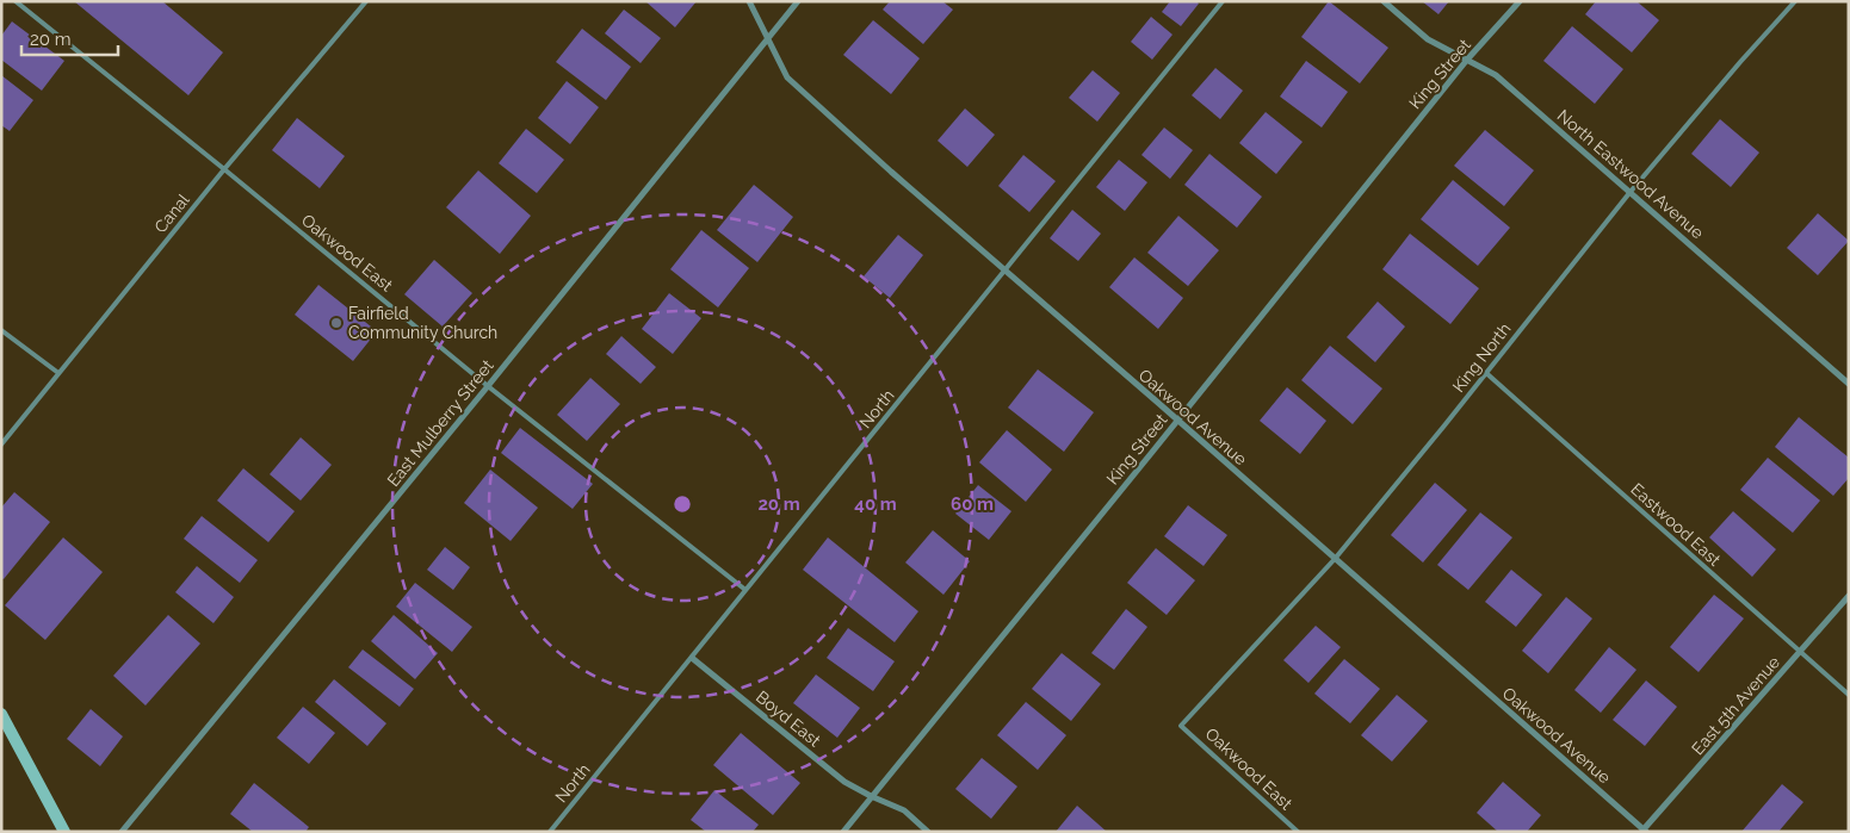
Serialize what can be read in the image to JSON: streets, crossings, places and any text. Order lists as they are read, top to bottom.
{
  "streets": {
    "street": [
      "King Street",
      "North Eastwood Avenue",
      "Oakwood Avenue",
      "East Mulberry Street",
      "East 5th Avenue",
      "Boyd East"
    ],
    "lane": [
      "Canal",
      "Oakwood East",
      "King North",
      "North",
      "Eastwood East"
    ]
  },
  "crossings": [
    ["King Street", "North Eastwood Avenue"],
    ["King Street", "Oakwood Avenue"],
    ["King Street", "Boyd East"],
    ["North Eastwood Avenue", "King North"],
    ["Canal", "Oakwood East"],
    ["Oakwood East", "King North"],
    ["Oakwood East", "North"],
    ["Oakwood East", "East Mulberry Street"],
    ["King North", "Oakwood Avenue"],
    ["King North", "Eastwood East"],
    ["North", "Oakwood Avenue"],
    ["North", "Boyd East"],
    ["Oakwood Avenue", "East Mulberry Street"],
    ["Oakwood Avenue", "East 5th Avenue"],
    ["Eastwood East", "East 5th Avenue"]
  ],
  "places": ["Fairfield Community Church"],
  "scale_bar": "20 m",
  "rings": ["20 m", "40 m", "60 m"]
}
